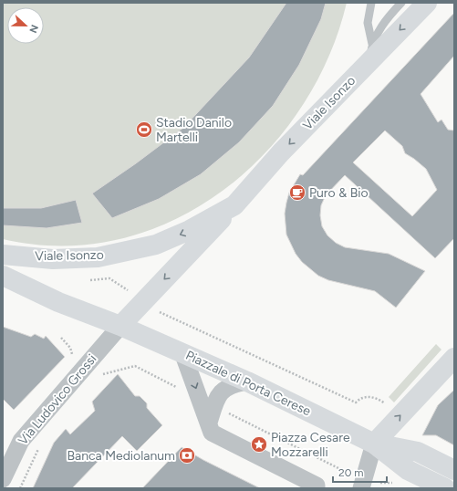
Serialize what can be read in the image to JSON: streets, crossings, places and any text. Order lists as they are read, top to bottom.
{
  "streets": {
    "main road": ["Viale Isonzo", "Piazzale di Porta Cerese"],
    "street": ["Via Ludovico Grossi"]
  },
  "crossings": [
    ["Viale Isonzo", "Piazzale di Porta Cerese"],
    ["Viale Isonzo", "Via Ludovico Grossi"],
    ["Piazzale di Porta Cerese", "Via Ludovico Grossi"]
  ],
  "one_way": ["Viale Isonzo"],
  "places": {
    "sports": ["Stadio Danilo Martelli"],
    "cafe": ["Puro & Bio"],
    "place": ["Piazza Cesare Mozzarelli"],
    "bank": ["Banca Mediolanum"]
  },
  "scale_bar": "20 m",
  "north": "right"
}
